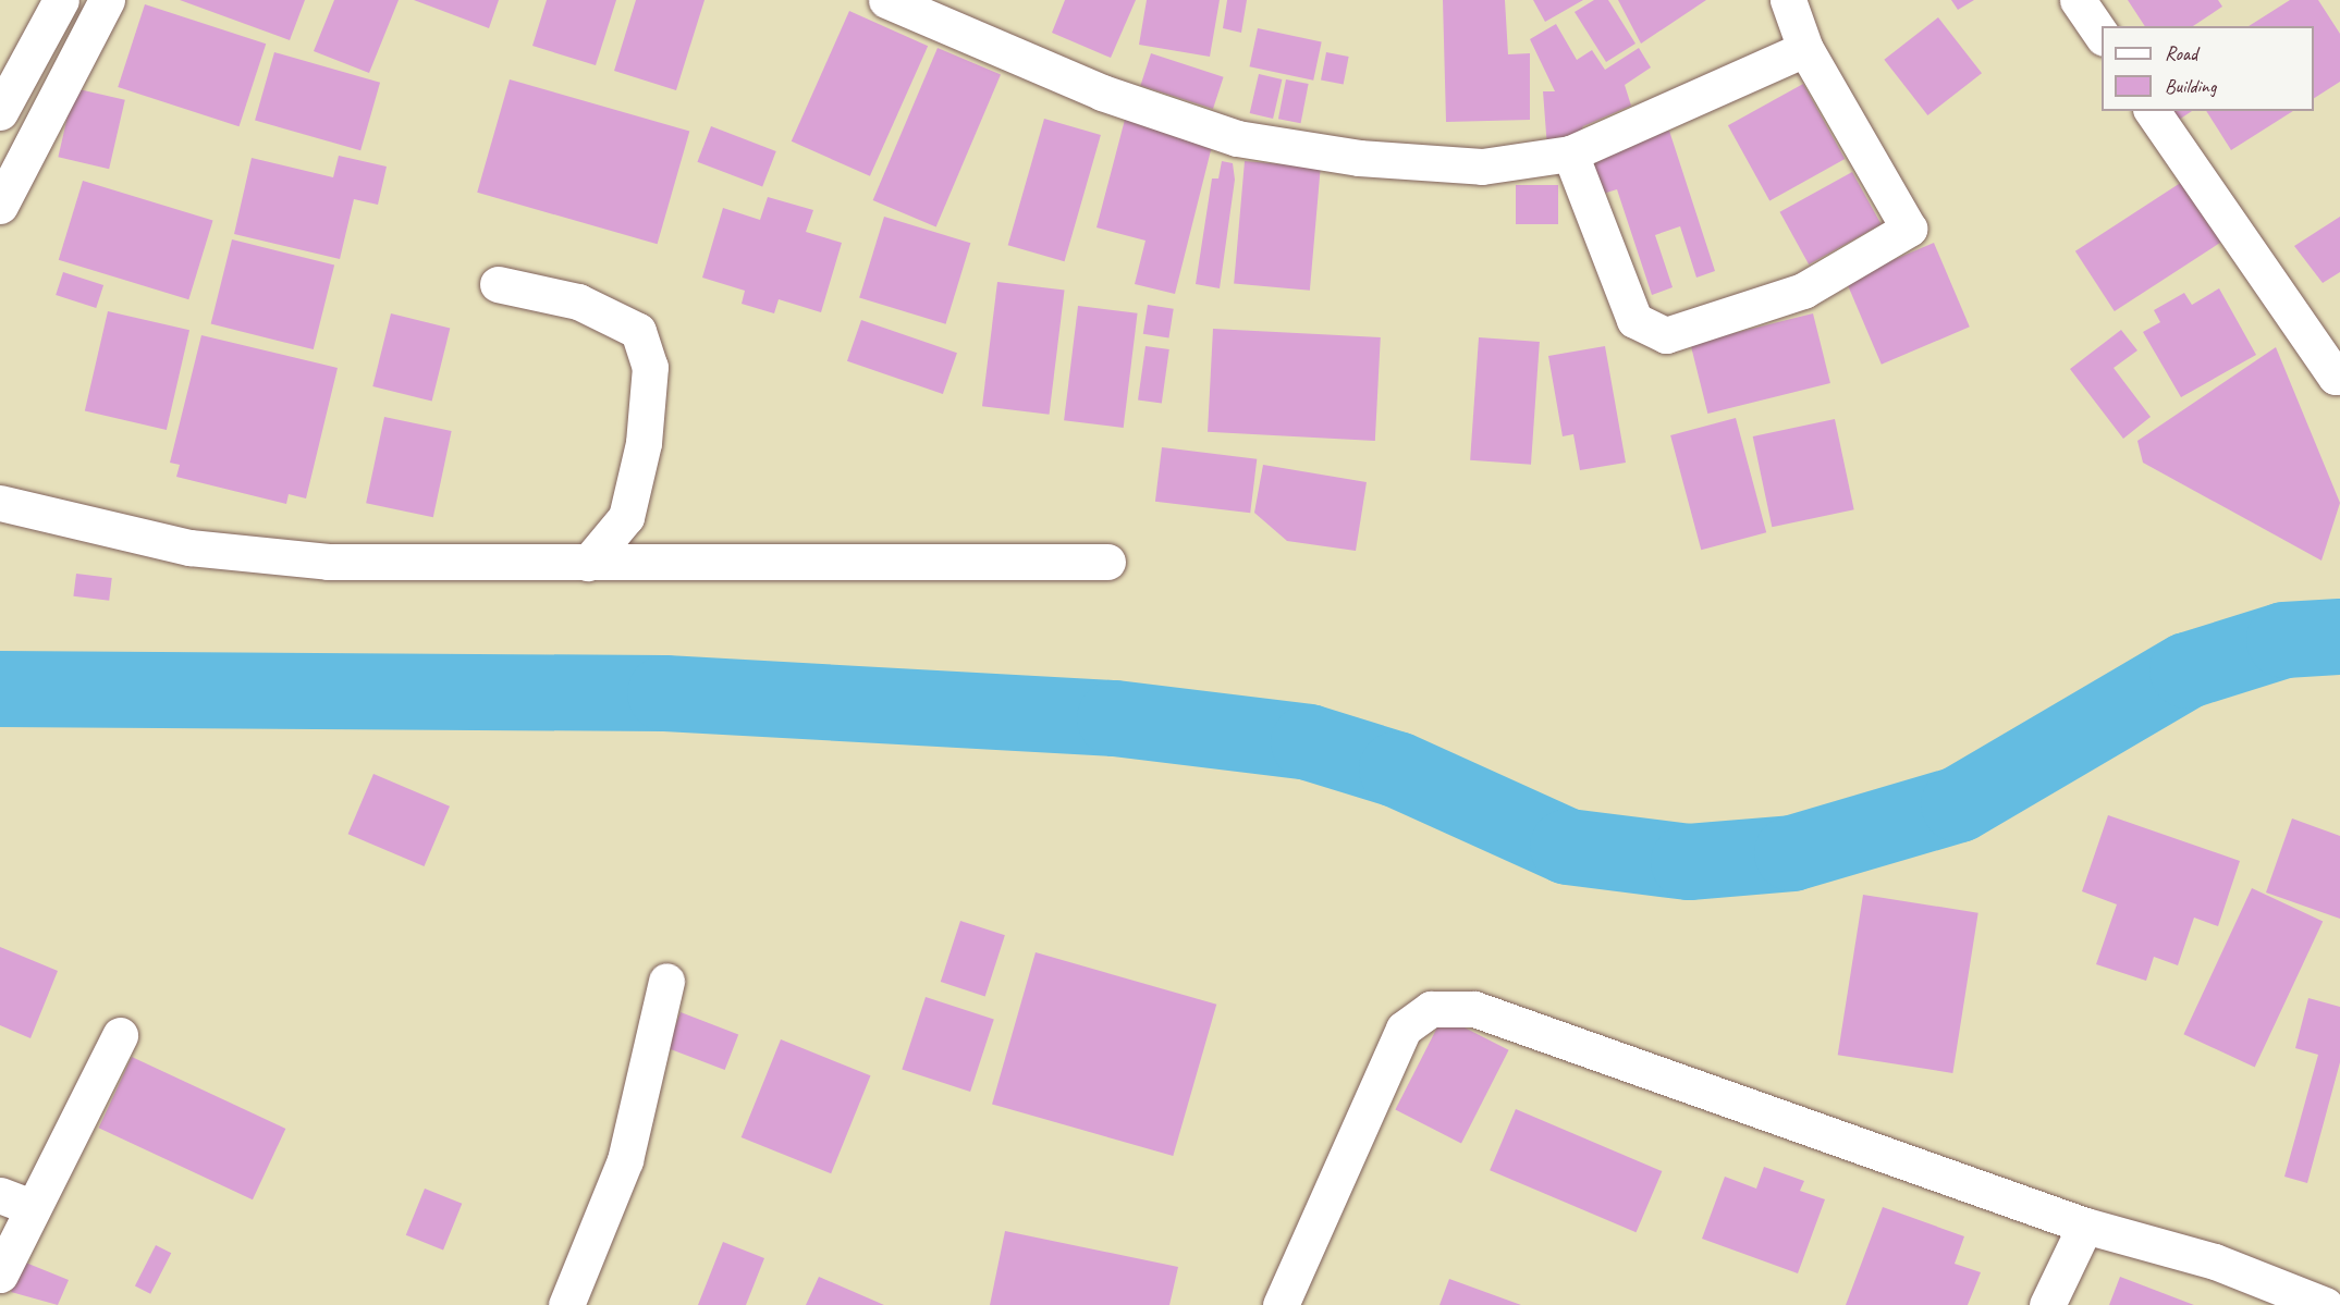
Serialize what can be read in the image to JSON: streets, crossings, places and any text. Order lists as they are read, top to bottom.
{
  "legend": ["Road", "Building"]
}
